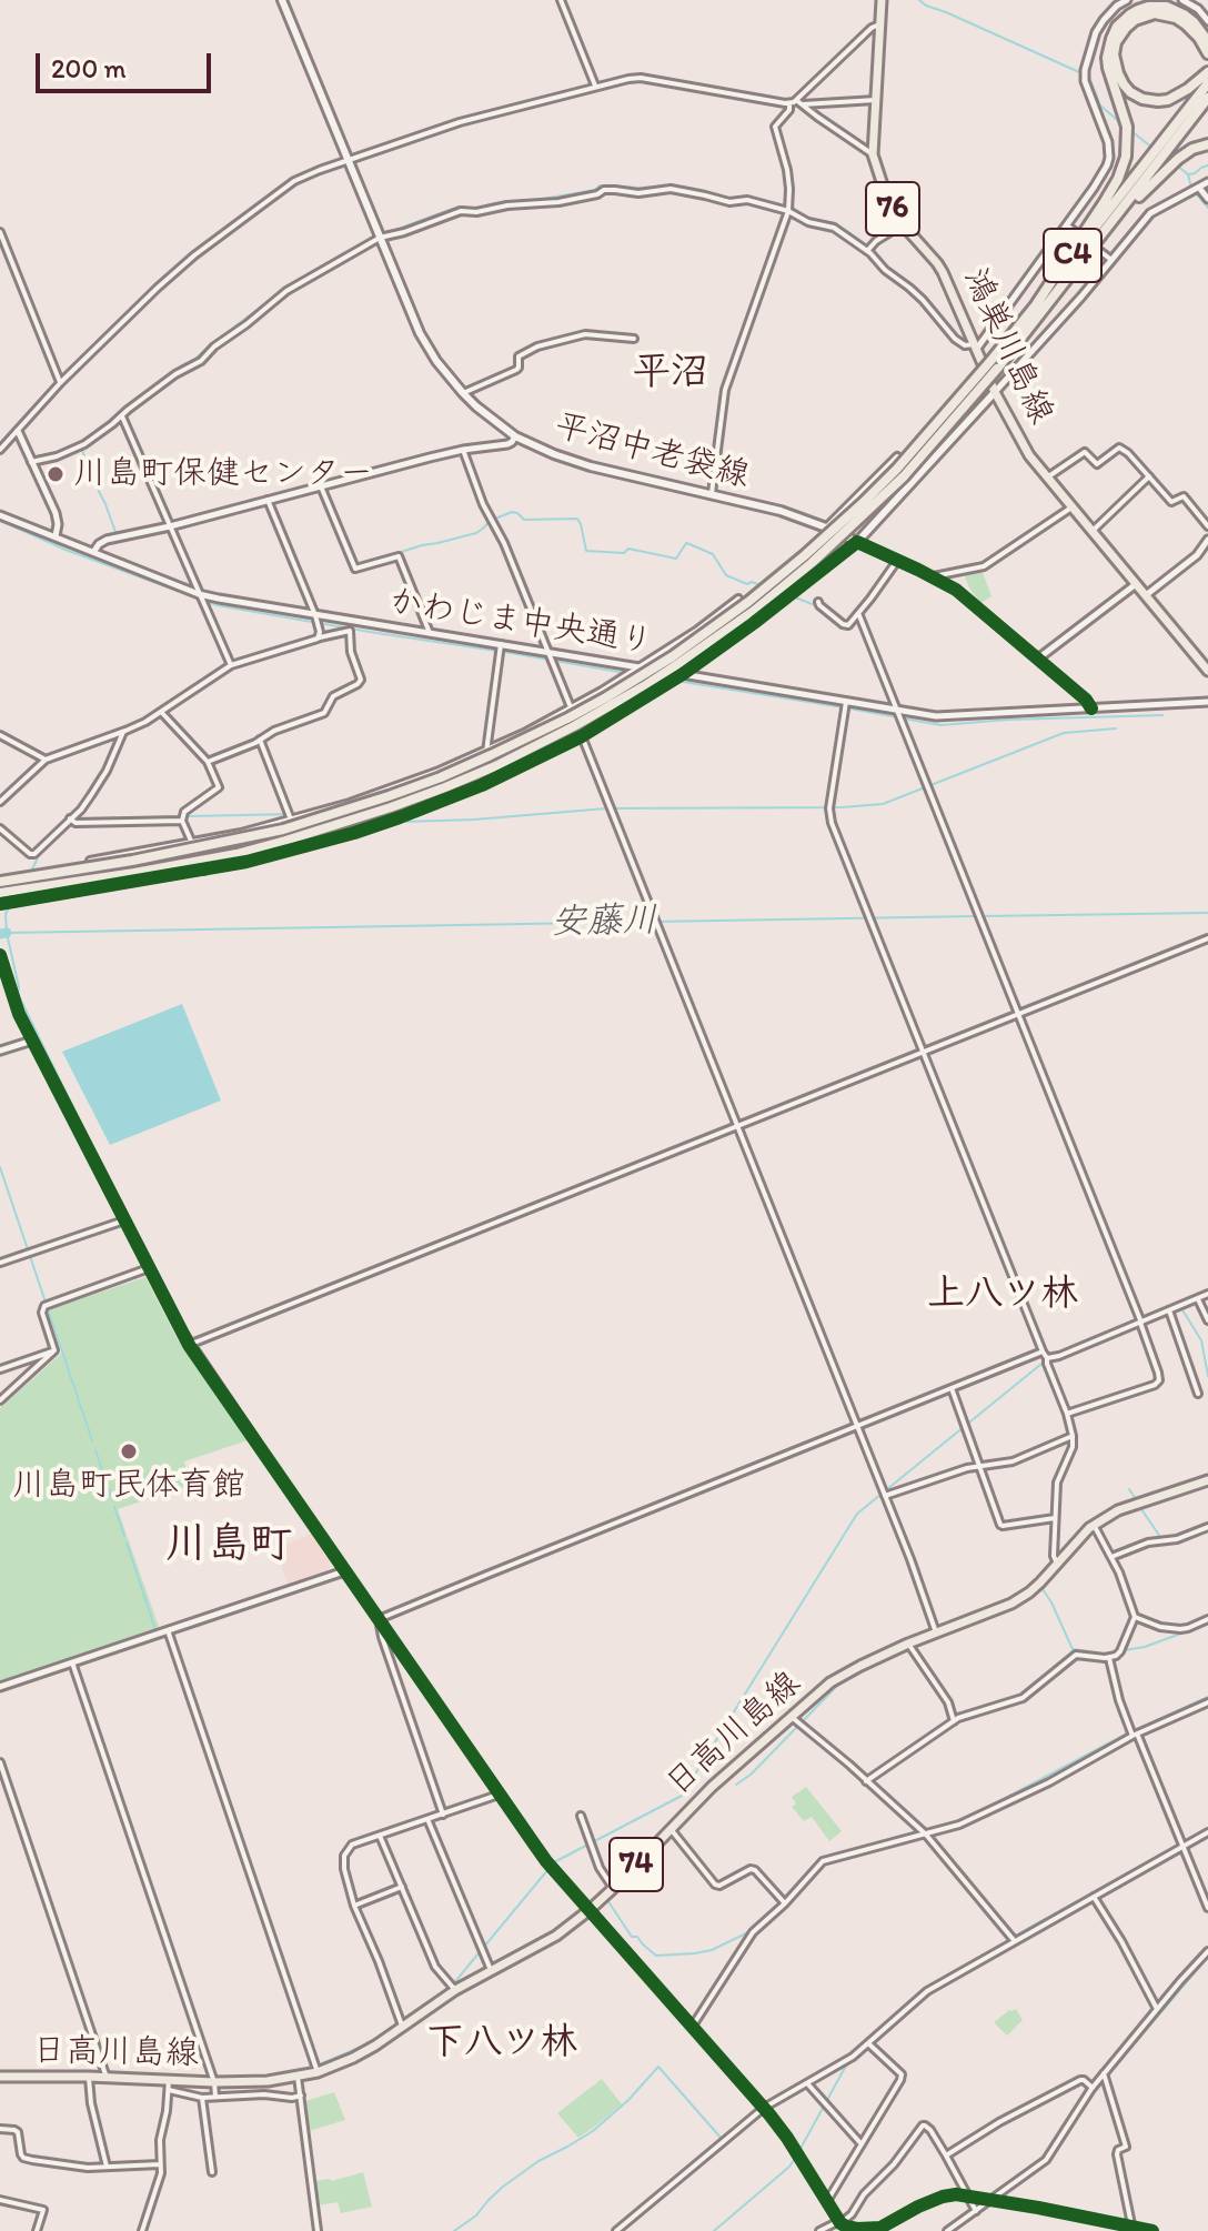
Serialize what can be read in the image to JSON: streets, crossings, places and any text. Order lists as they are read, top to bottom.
{
  "streets": {
    "highway": ["C4"],
    "main road": [
      "76",
      "鴻巣川島線",
      "平沼中老袋線",
      "日高川島線",
      "74"
    ],
    "street": ["かわじま中央通り"]
  },
  "districts": [
    "平沼",
    "上八ツ林",
    "川島町",
    "下八ツ林"
  ],
  "water": ["安藤川"],
  "places": ["川島町保健センター", "川島町民体育館"],
  "scale_bar": "200 m"
}
